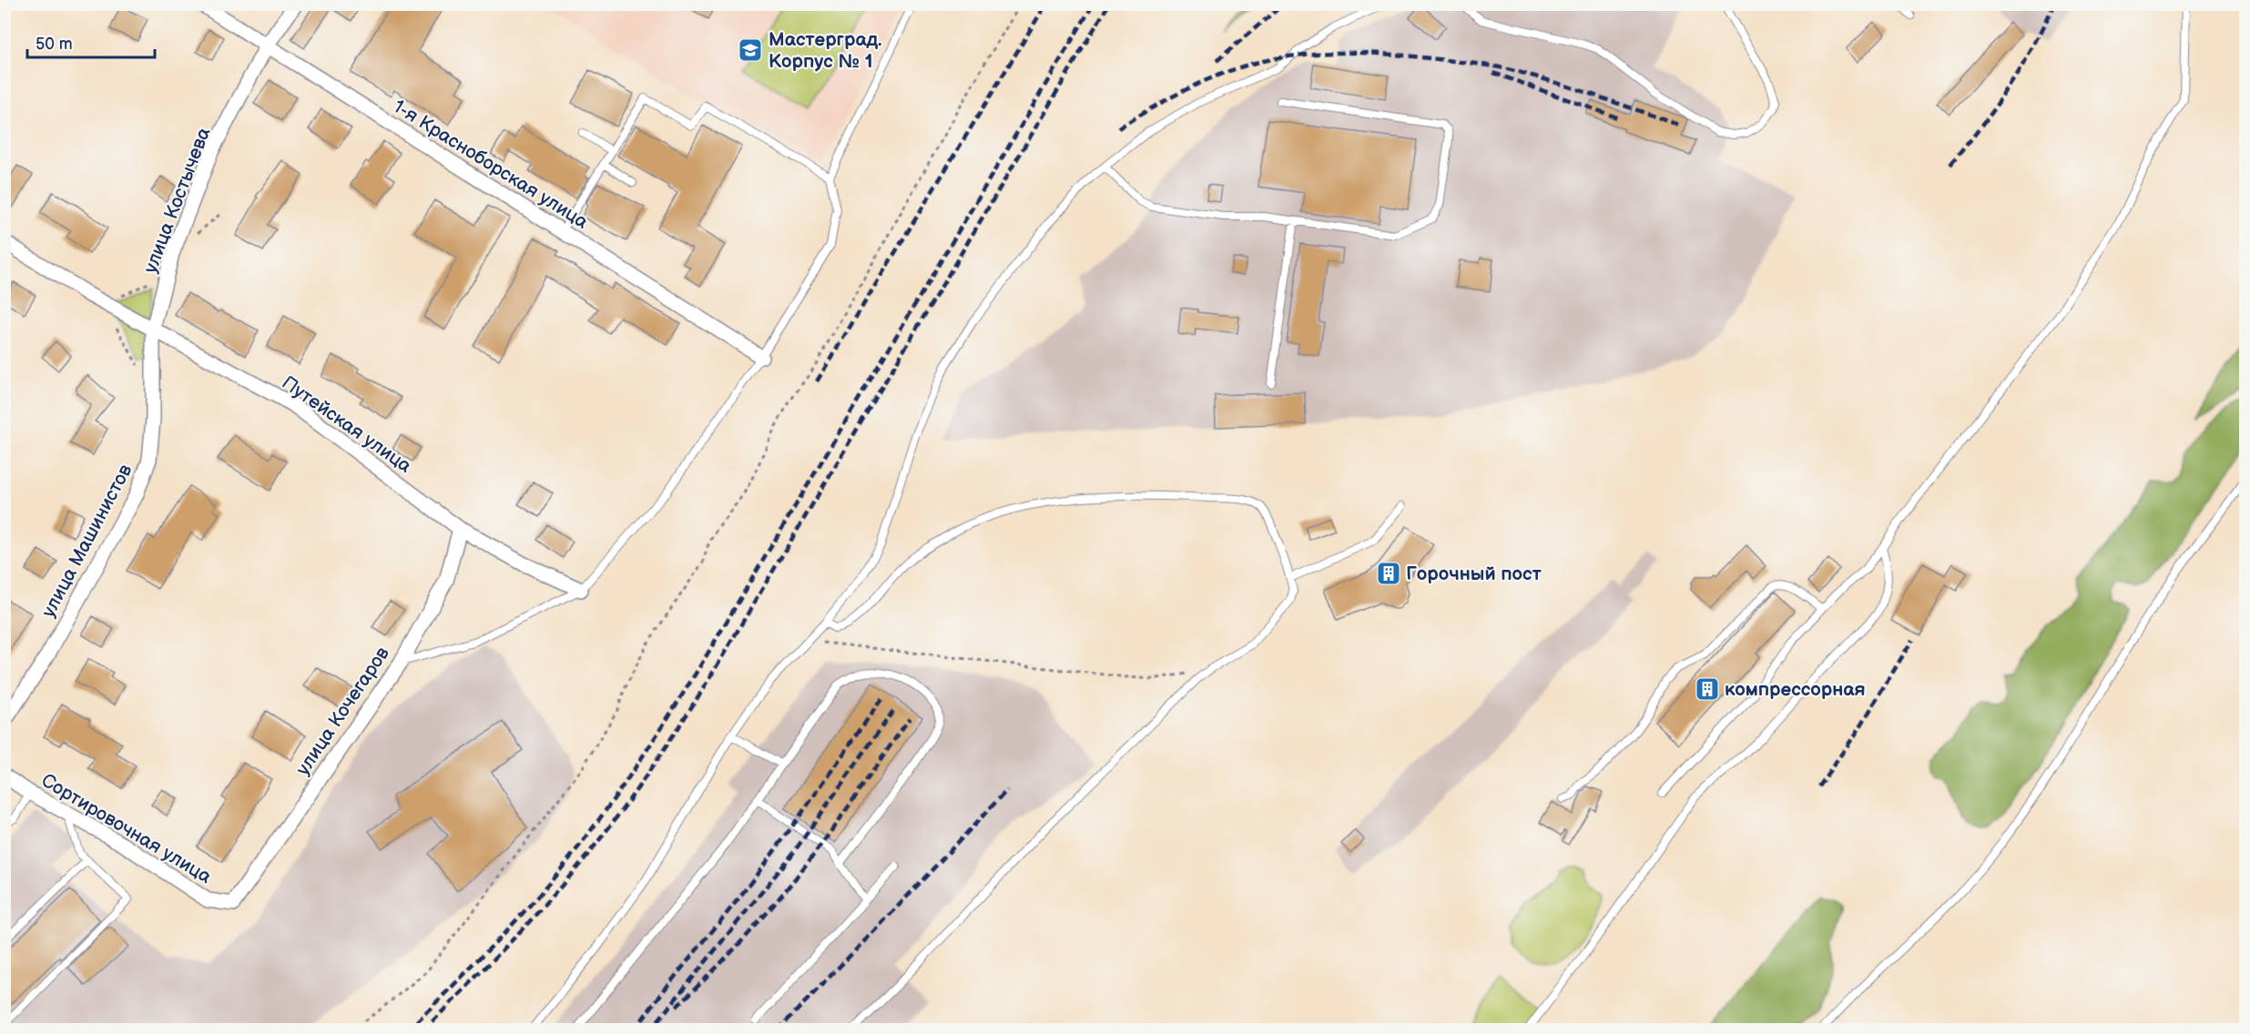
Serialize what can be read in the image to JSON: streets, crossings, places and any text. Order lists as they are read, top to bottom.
{
  "streets": {
    "street": [
      "1-я Красноборская улица",
      "улица Костычева",
      "Путейская улица",
      "улица Машинистов",
      "улица Кочегаров",
      "Сортировочная улица"
    ]
  },
  "crossings": [
    ["1-я Красноборская улица", "улица Костычева"],
    ["улица Костычева", "Путейская улица"],
    ["улица Костычева", "улица Машинистов"],
    ["Путейская улица", "улица Машинистов"],
    ["Путейская улица", "улица Кочегаров"],
    ["улица Кочегаров", "Сортировочная улица"]
  ],
  "places": {
    "school or university": ["Мастерград. Корпус № 1"],
    "building": ["Горочный пост", "компрессорная"]
  },
  "scale_bar": "50 m"
}
